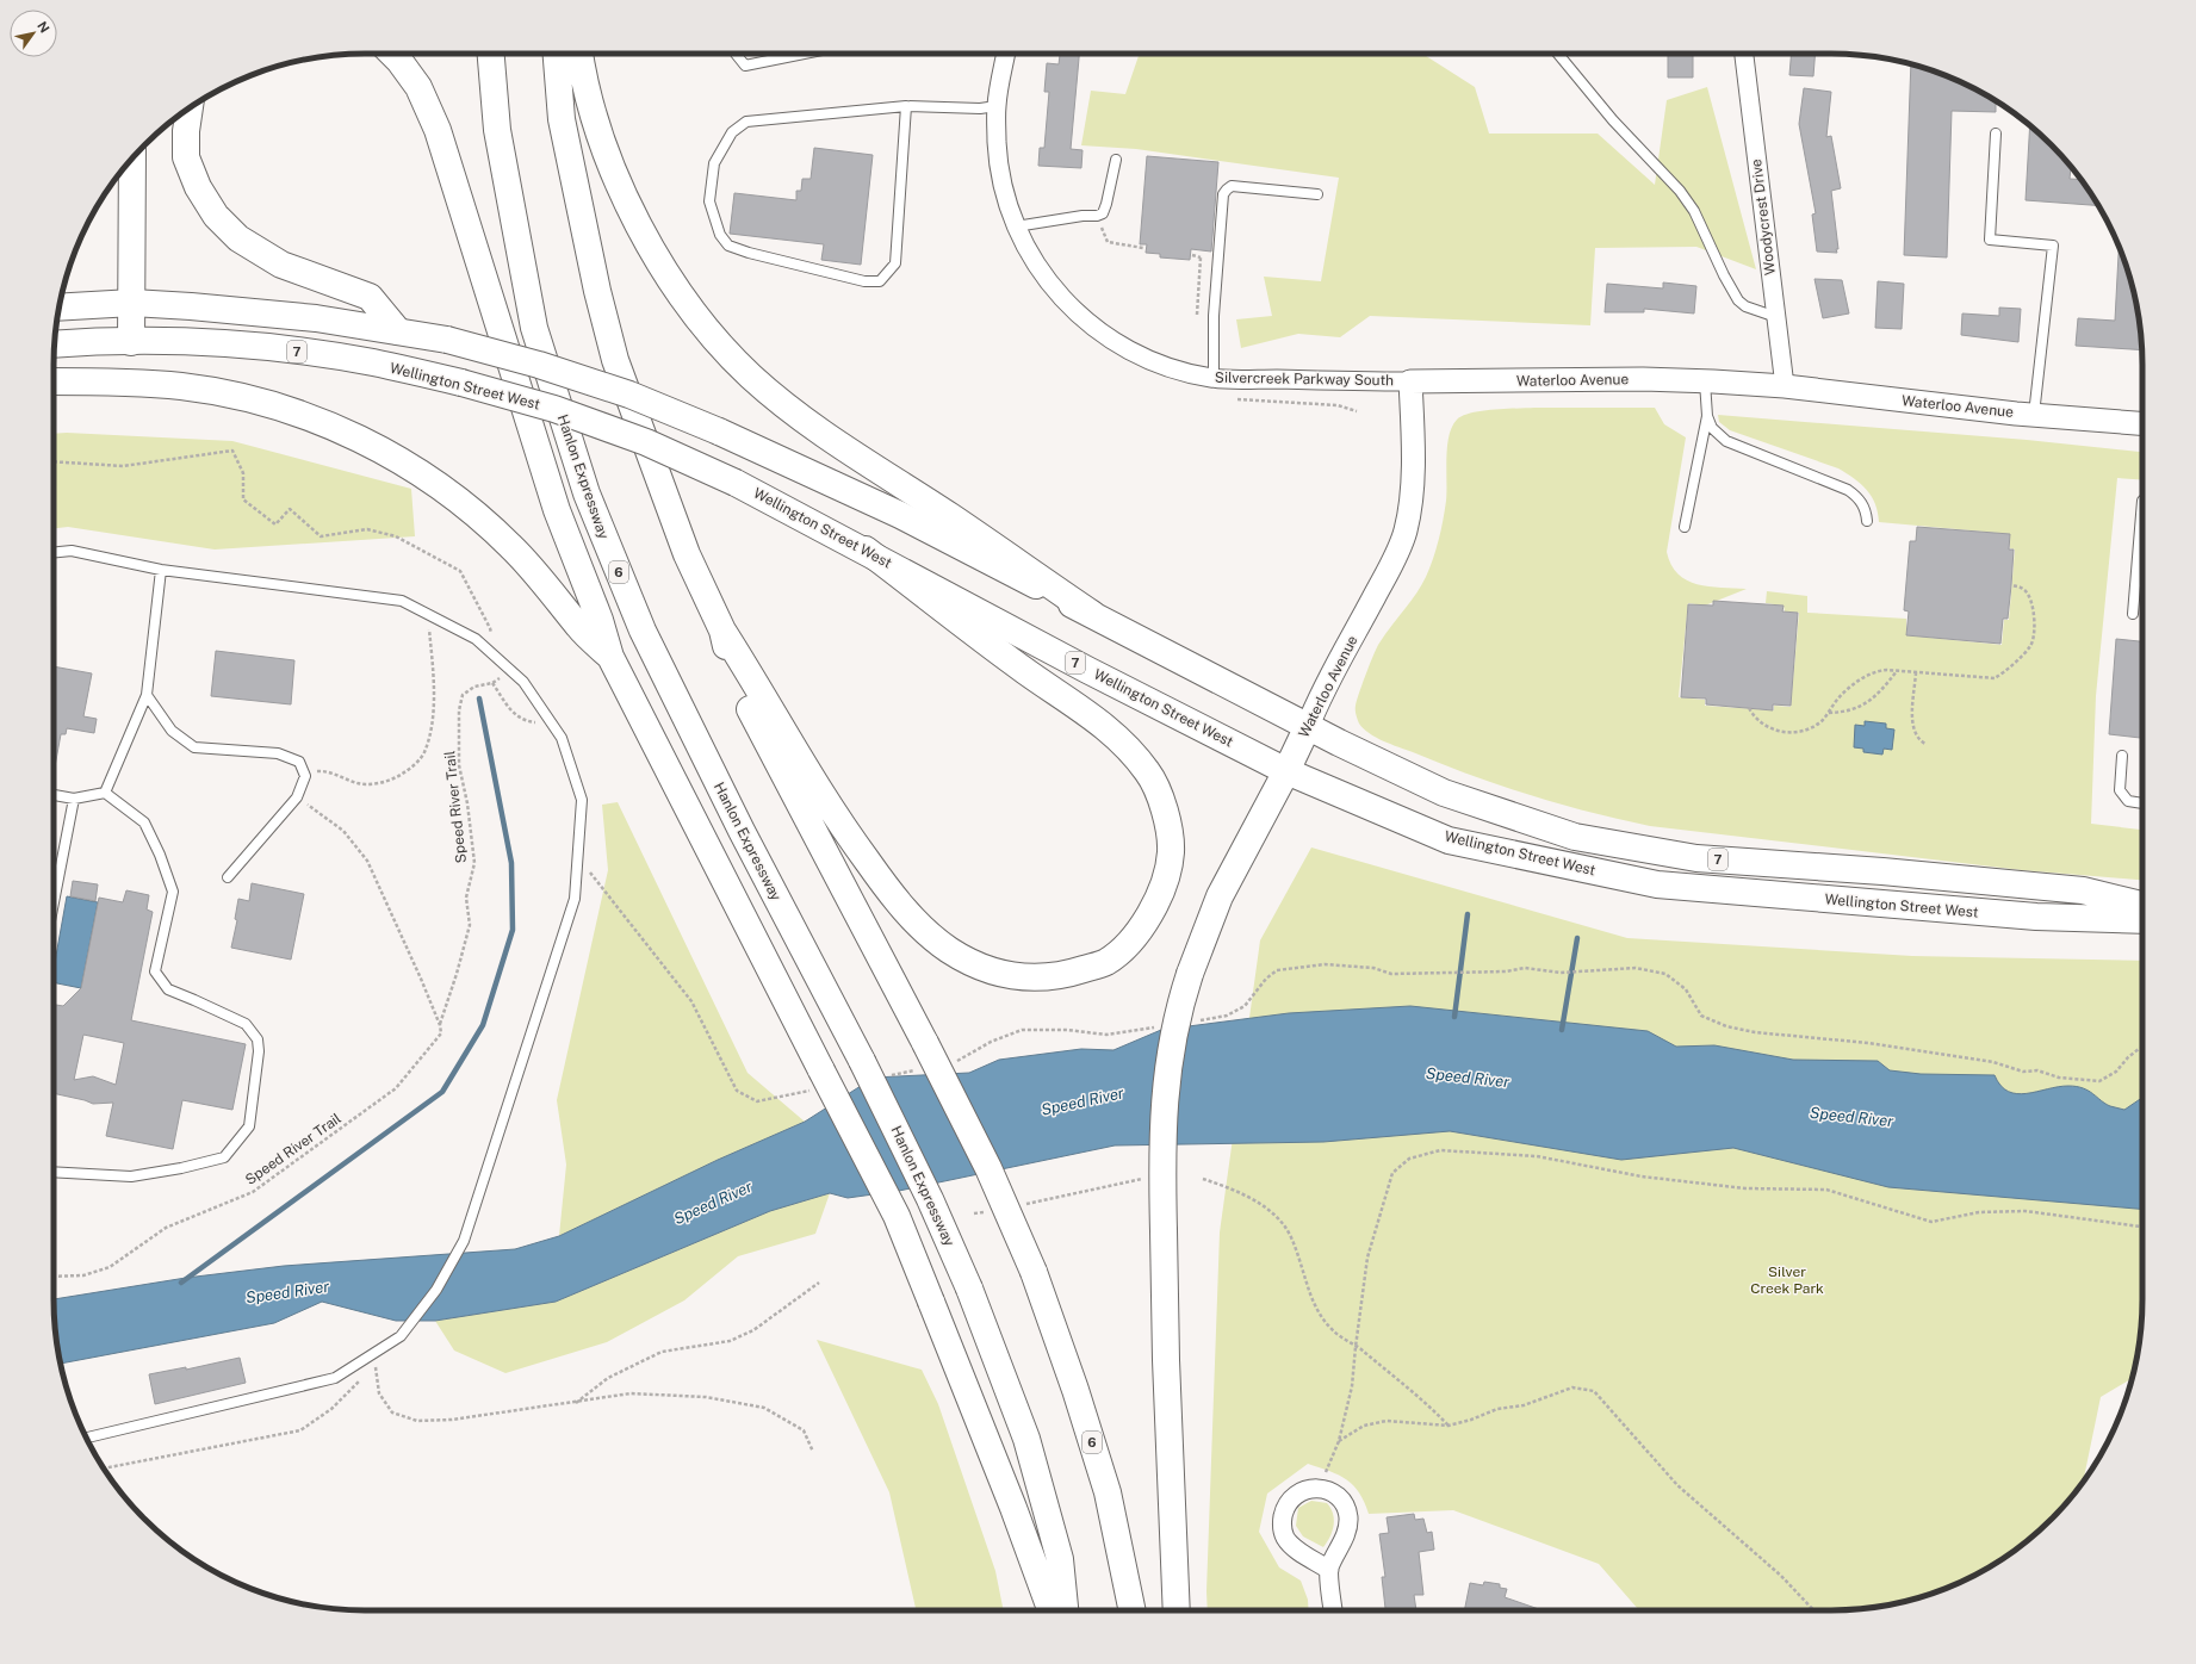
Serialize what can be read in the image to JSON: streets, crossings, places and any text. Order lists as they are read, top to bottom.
{
  "streets": {
    "main road": [
      "7",
      "Waterloo Avenue",
      "Wellington Street West",
      "Hanlon Expressway",
      "6"
    ],
    "street": ["Woodycrest Drive", "Silvercreek Parkway South"],
    "path": ["Speed River Trail"]
  },
  "crossings": [
    ["Woodycrest Drive", "Waterloo Avenue"],
    ["Silvercreek Parkway South", "Waterloo Avenue"],
    ["Waterloo Avenue", "Wellington Street West"]
  ],
  "water": ["Speed River"],
  "parks": ["Silver Creek Park"],
  "north": "top right"
}
